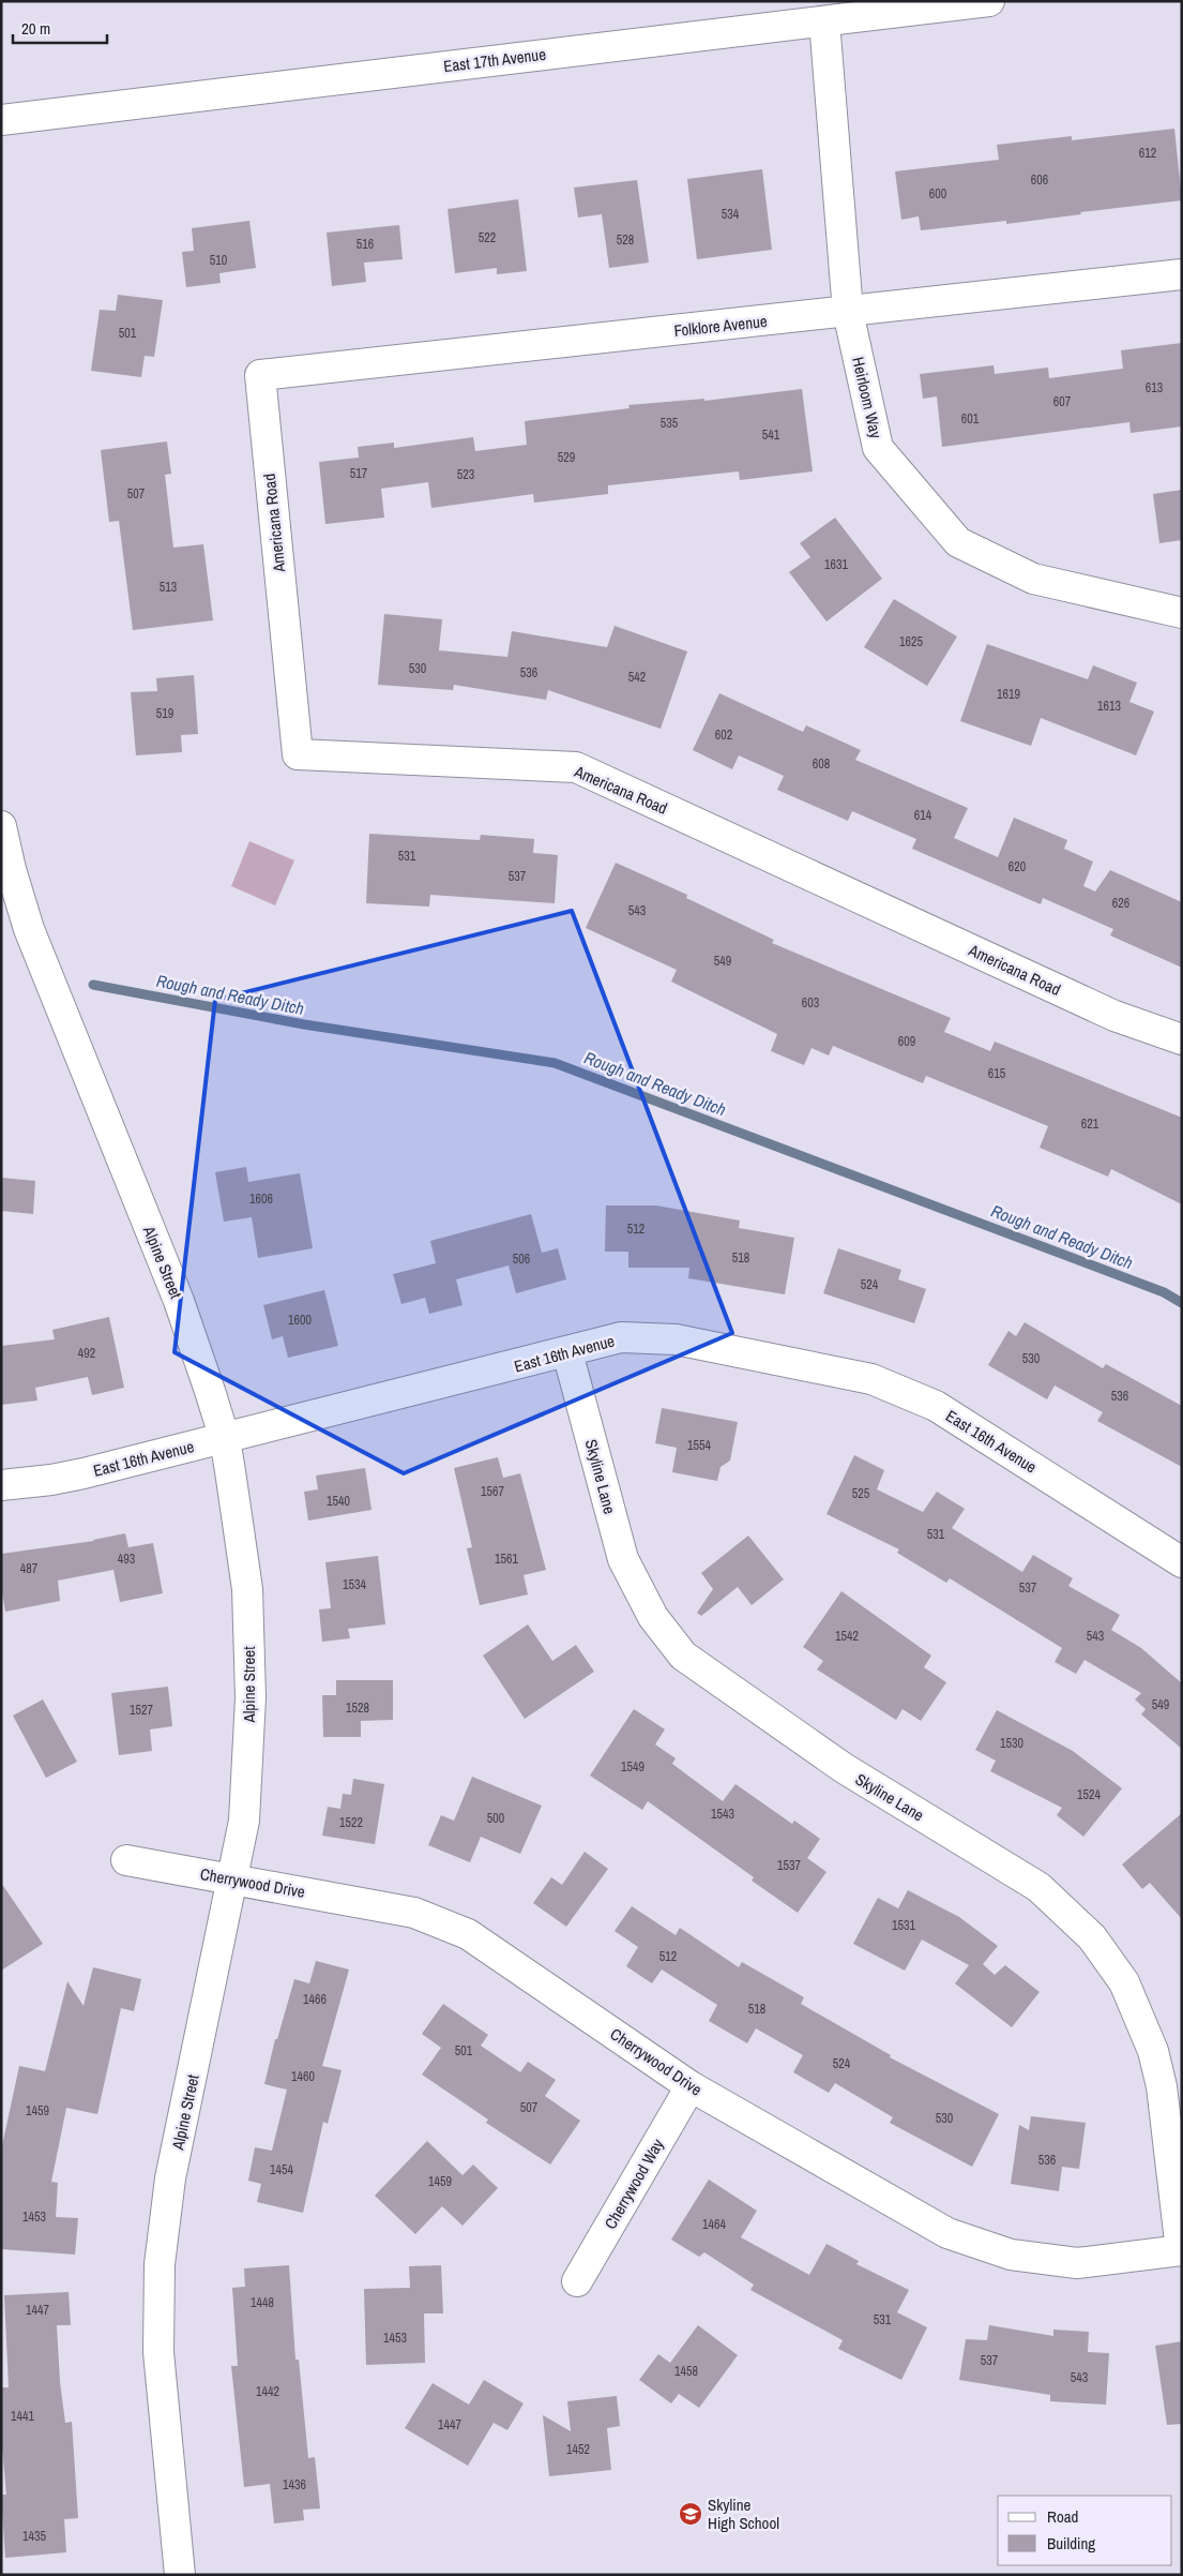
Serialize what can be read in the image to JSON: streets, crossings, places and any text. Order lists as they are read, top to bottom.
{
  "streets": {
    "street": [
      "East 17th Avenue",
      "Folklore Avenue",
      "Heirloom Way",
      "Americana Road",
      "Alpine Street",
      "East 16th Avenue",
      "Skyline Lane",
      "Cherrywood Drive",
      "Cherrywood Way"
    ]
  },
  "crossings": [
    ["East 17th Avenue", "Heirloom Way"],
    ["Folklore Avenue", "Heirloom Way"],
    ["Folklore Avenue", "Americana Road"],
    ["Alpine Street", "East 16th Avenue"],
    ["Alpine Street", "Cherrywood Drive"],
    ["East 16th Avenue", "Skyline Lane"],
    ["Skyline Lane", "Cherrywood Drive"],
    ["Cherrywood Drive", "Cherrywood Way"]
  ],
  "water": ["Rough and Ready Ditch"],
  "places": {
    "school or university": ["Skyline High School"]
  },
  "house_numbers": [
    "612",
    "606",
    "600",
    "534",
    "522",
    "528",
    "516",
    "510",
    "501",
    "613",
    "607",
    "601",
    "535",
    "541",
    "529",
    "517",
    "523",
    "507",
    "1631",
    "513",
    "1625",
    "530",
    "536",
    "542",
    "1619",
    "1613",
    "519",
    "602",
    "608",
    "614",
    "531",
    "620",
    "537",
    "626",
    "543",
    "549",
    "603",
    "609",
    "615",
    "621",
    "1606",
    "512",
    "518",
    "506",
    "524",
    "1600",
    "492",
    "530",
    "536",
    "1554",
    "1567",
    "525",
    "1540",
    "531",
    "493",
    "1561",
    "487",
    "1534",
    "537",
    "1542",
    "543",
    "549",
    "1528",
    "1527",
    "1530",
    "1549",
    "1524",
    "1543",
    "500",
    "1522",
    "1537",
    "1531",
    "512",
    "1466",
    "518",
    "501",
    "524",
    "1460",
    "507",
    "1459",
    "530",
    "536",
    "1454",
    "1459",
    "1453",
    "1464",
    "1448",
    "1447",
    "531",
    "1453",
    "537",
    "1458",
    "543",
    "1442",
    "1441",
    "1447",
    "1452",
    "1436",
    "1435"
  ],
  "legend": ["Road", "Building"],
  "scale_bar": "20 m"
}
